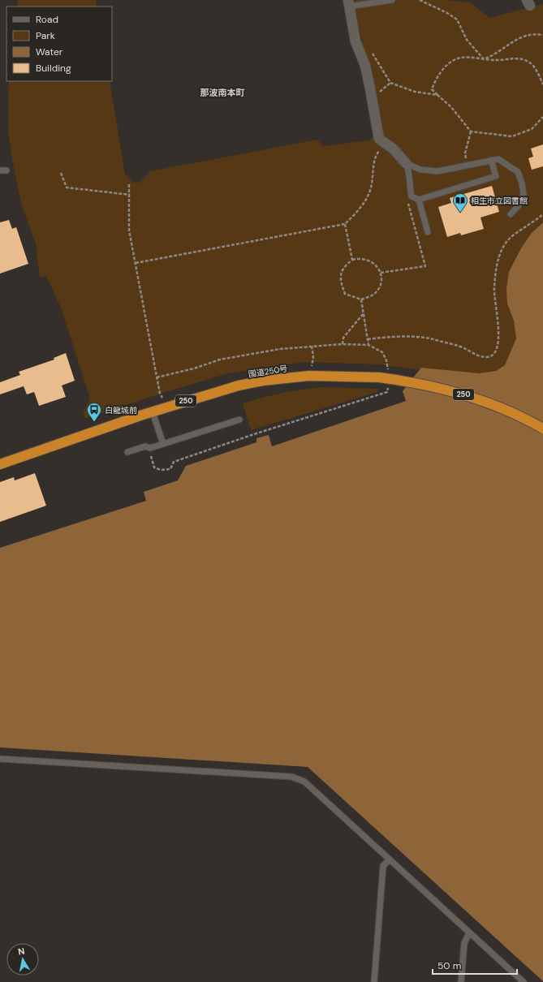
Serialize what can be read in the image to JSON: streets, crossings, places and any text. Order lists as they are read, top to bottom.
{
  "streets": {
    "highway": ["国道250号", "250"]
  },
  "districts": ["那波南本町"],
  "places": {
    "library": ["相生市立図書館"],
    "bus stop": ["白龍城前"]
  },
  "legend": [
    "Road",
    "Park",
    "Water",
    "Building"
  ],
  "scale_bar": "50 m",
  "north": "top"
}
